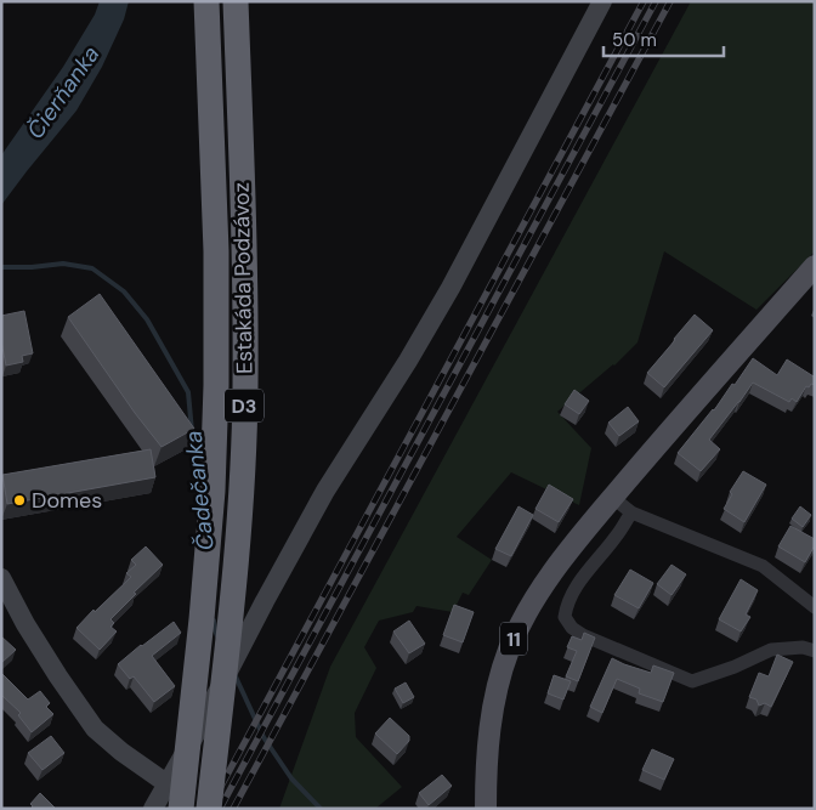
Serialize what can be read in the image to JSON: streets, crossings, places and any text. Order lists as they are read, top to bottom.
{
  "streets": {
    "highway": ["Estakáda Podzávoz", "D3"],
    "main road": ["11"]
  },
  "water": ["Čierňanka", "Čadečanka"],
  "places": ["Domes"],
  "scale_bar": "50 m"
}
